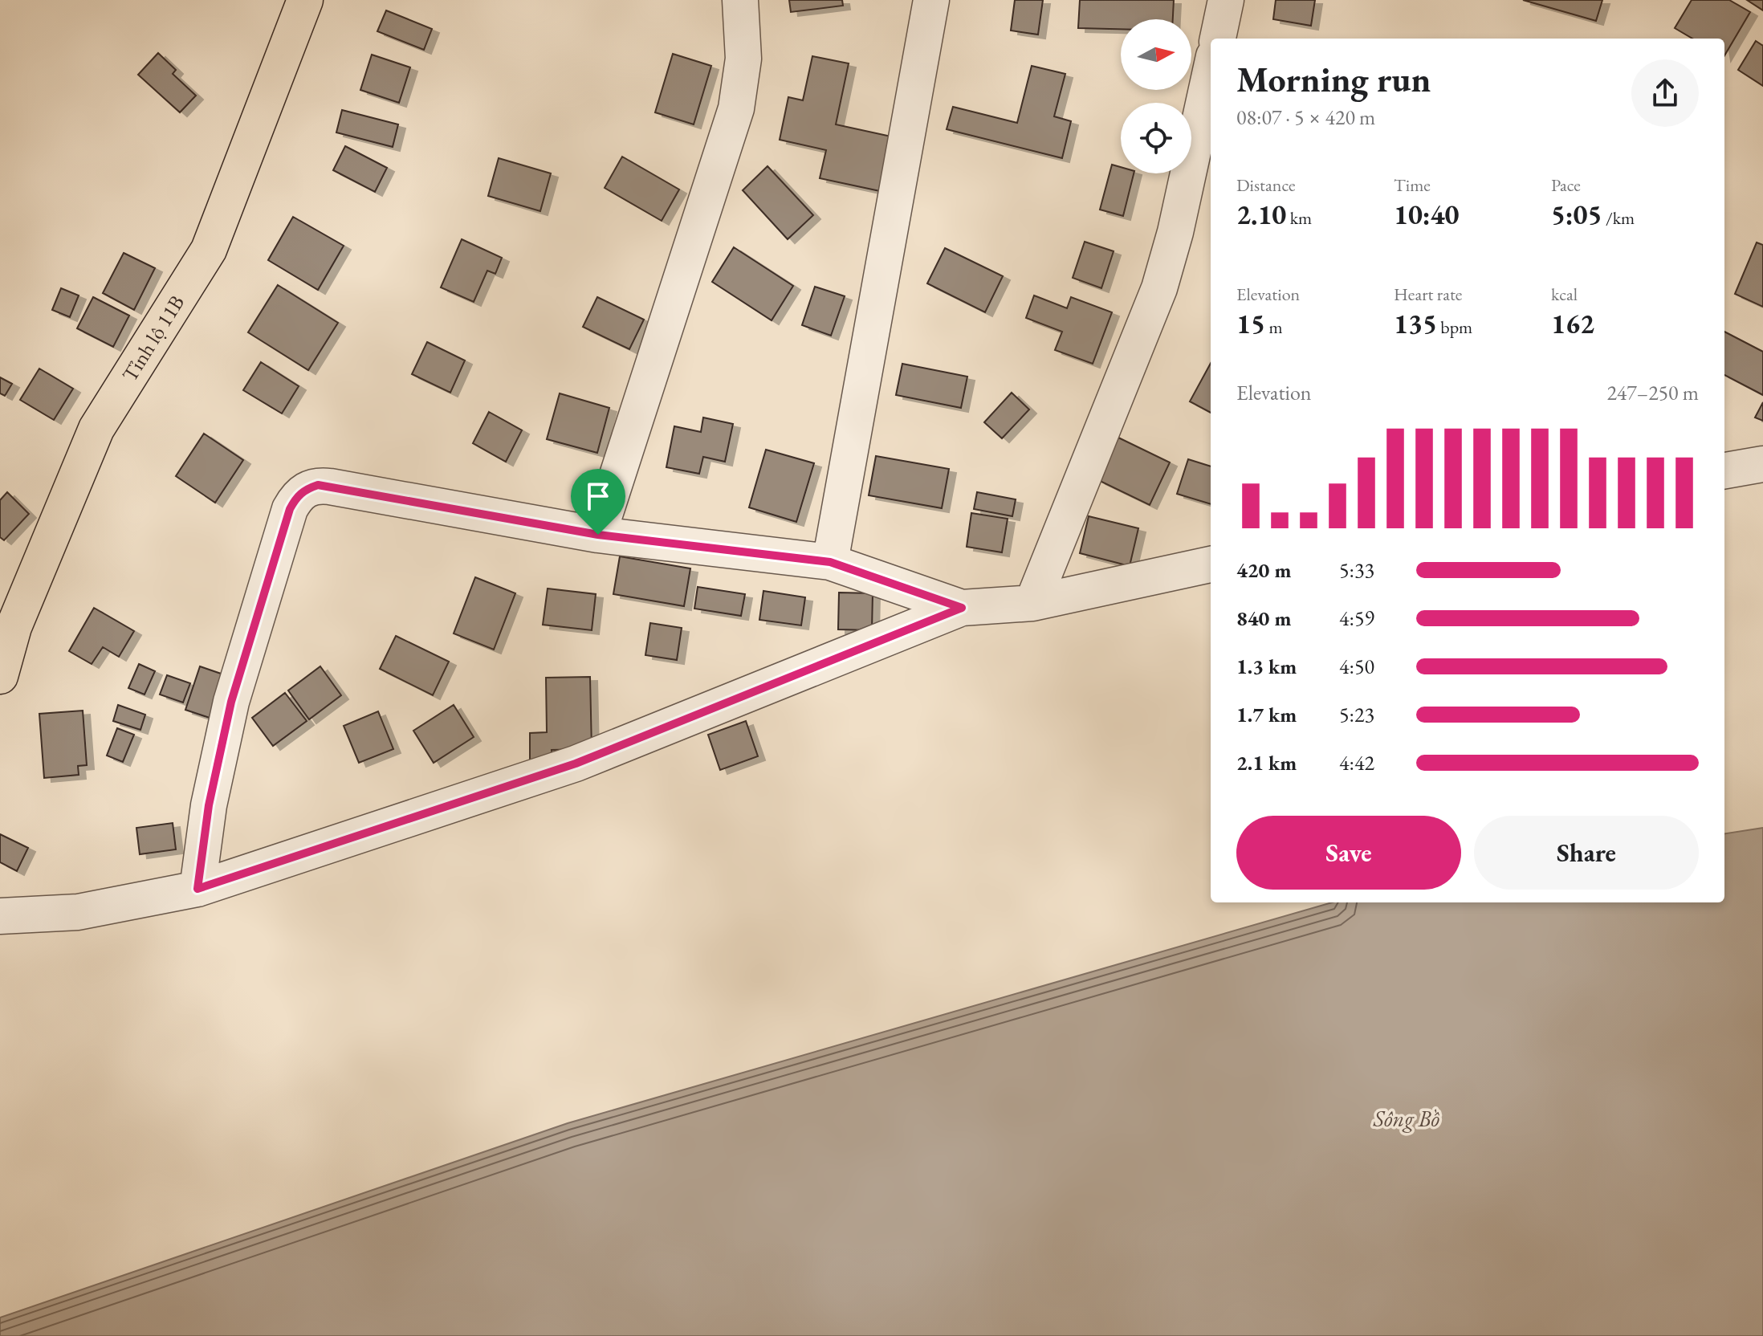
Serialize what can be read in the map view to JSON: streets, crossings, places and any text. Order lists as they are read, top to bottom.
{
  "streets": {
    "main road": ["Tỉnh lộ 11B"]
  },
  "water": ["Sông Bồ"],
  "north": "right",
  "page": {
    "heading": ["Morning run", "08:07 · 5 × 420 m"],
    "stats": [
      ["Distance", "2.10 km"],
      ["Time", "10:40"],
      ["Pace", "5:05 /km"],
      ["Elevation", "15 m"],
      ["Heart rate", "135 bpm"],
      ["kcal", "162"]
    ],
    "chart": ["Elevation", "247–250 m"],
    "list": [
      {
        "name": "420 m",
        "note": "5:33"
      },
      {
        "name": "840 m",
        "note": "4:59"
      },
      {
        "name": "1.3 km",
        "note": "4:50"
      },
      {
        "name": "1.7 km",
        "note": "5:23"
      },
      {
        "name": "2.1 km",
        "note": "4:42"
      }
    ],
    "buttons": ["Save", "Share"]
  }
}
